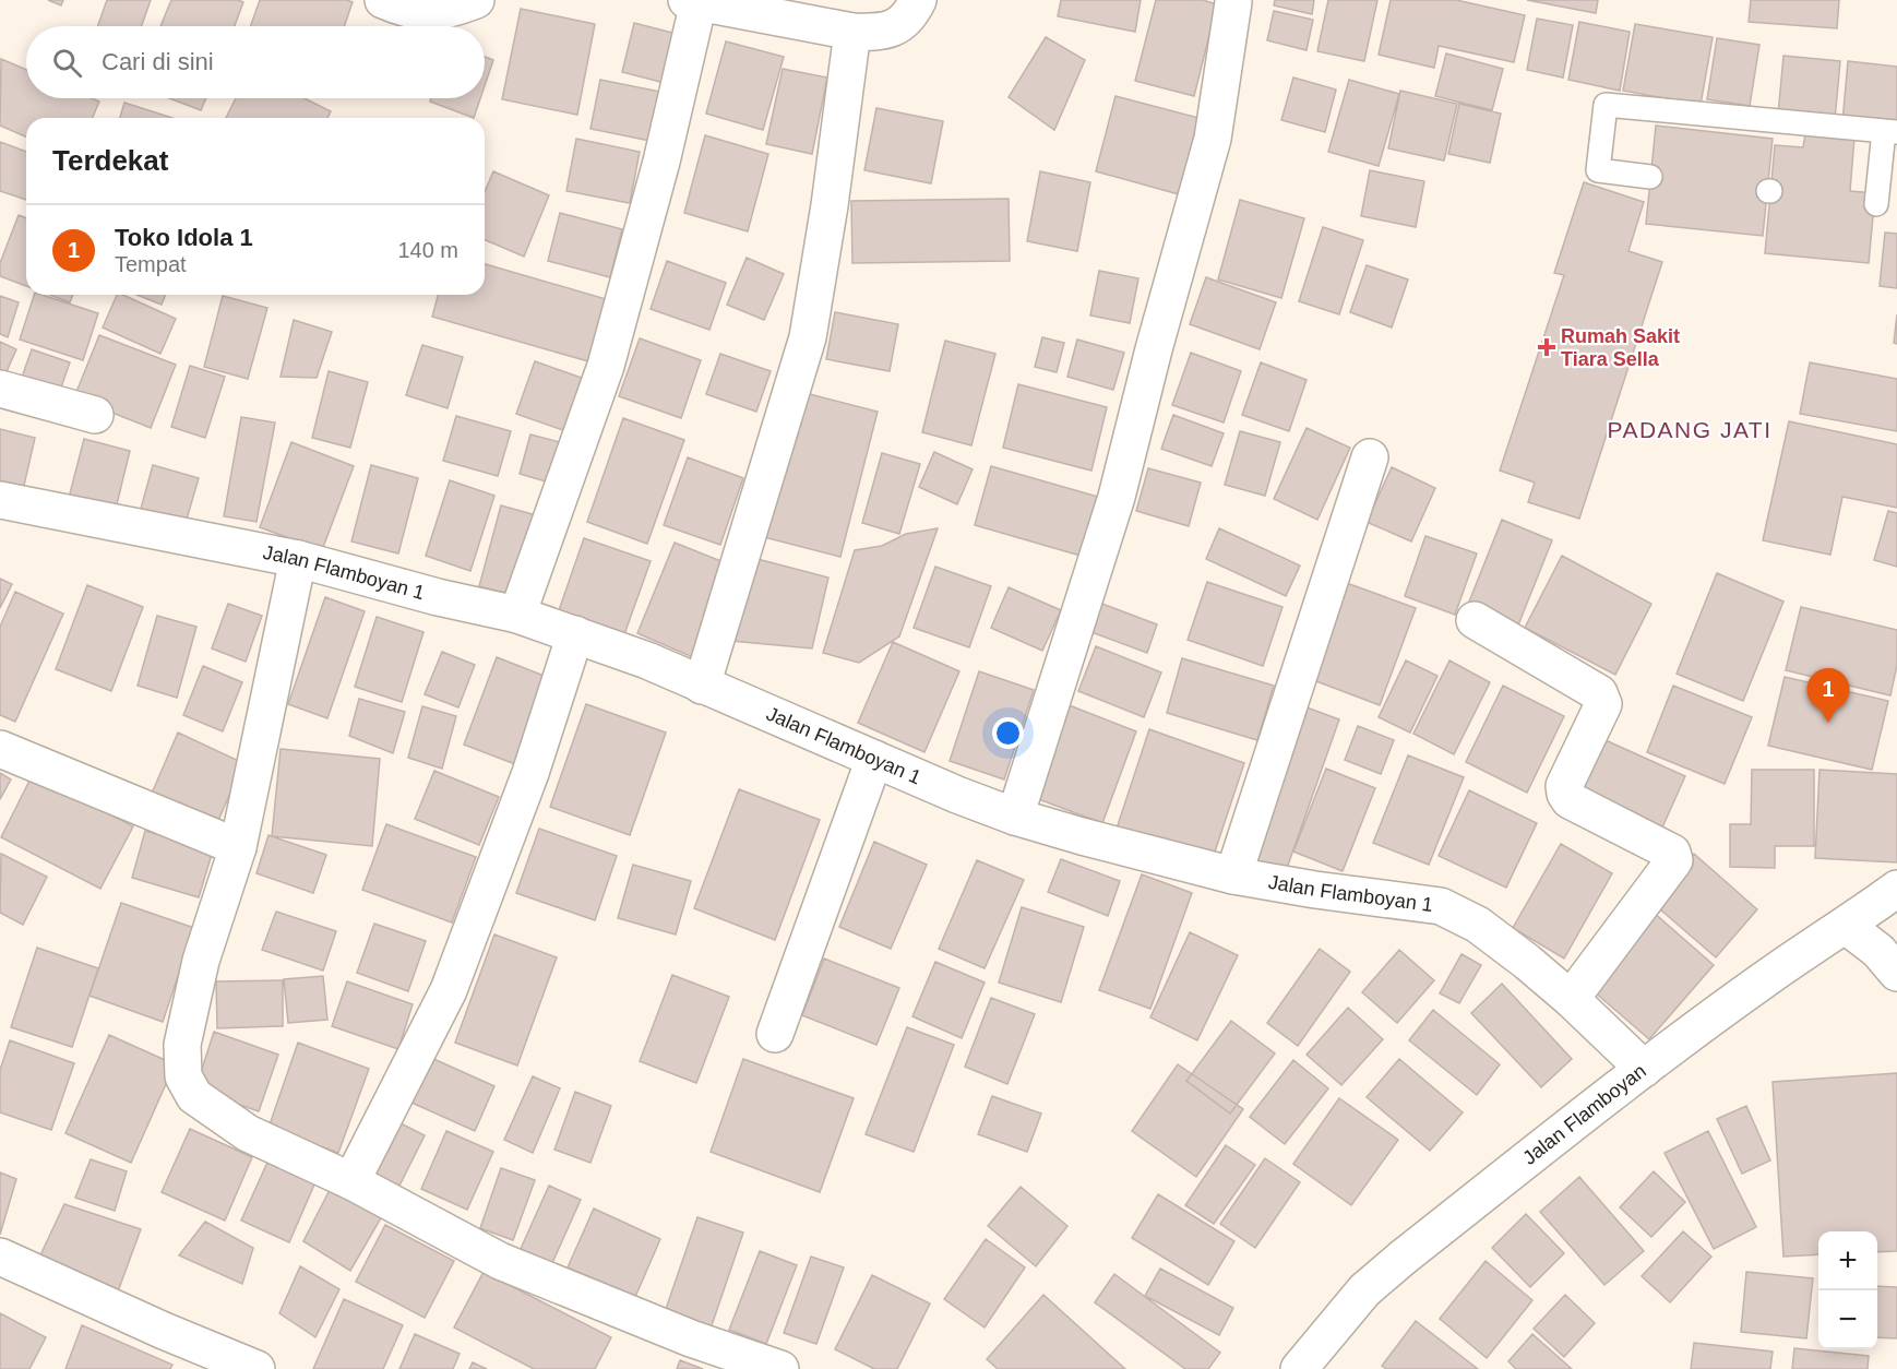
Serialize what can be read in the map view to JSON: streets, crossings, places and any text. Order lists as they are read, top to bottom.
{
  "streets": {
    "street": ["Jalan Flamboyan 1", "Jalan Flamboyan"]
  },
  "crossings": [
    ["Jalan Flamboyan 1", "Jalan Flamboyan"]
  ],
  "districts": ["PADANG JATI"],
  "places": {
    "health": ["Rumah Sakit Tiara Sella"]
  },
  "page": {
    "search": "Cari di sini",
    "heading": "Terdekat",
    "list": [
      {
        "mark": "1",
        "name": "Toko Idola 1",
        "note": "Tempat",
        "value": "140 m"
      }
    ],
    "pins": "1",
    "map_buttons": ["+", "−"]
  }
}
